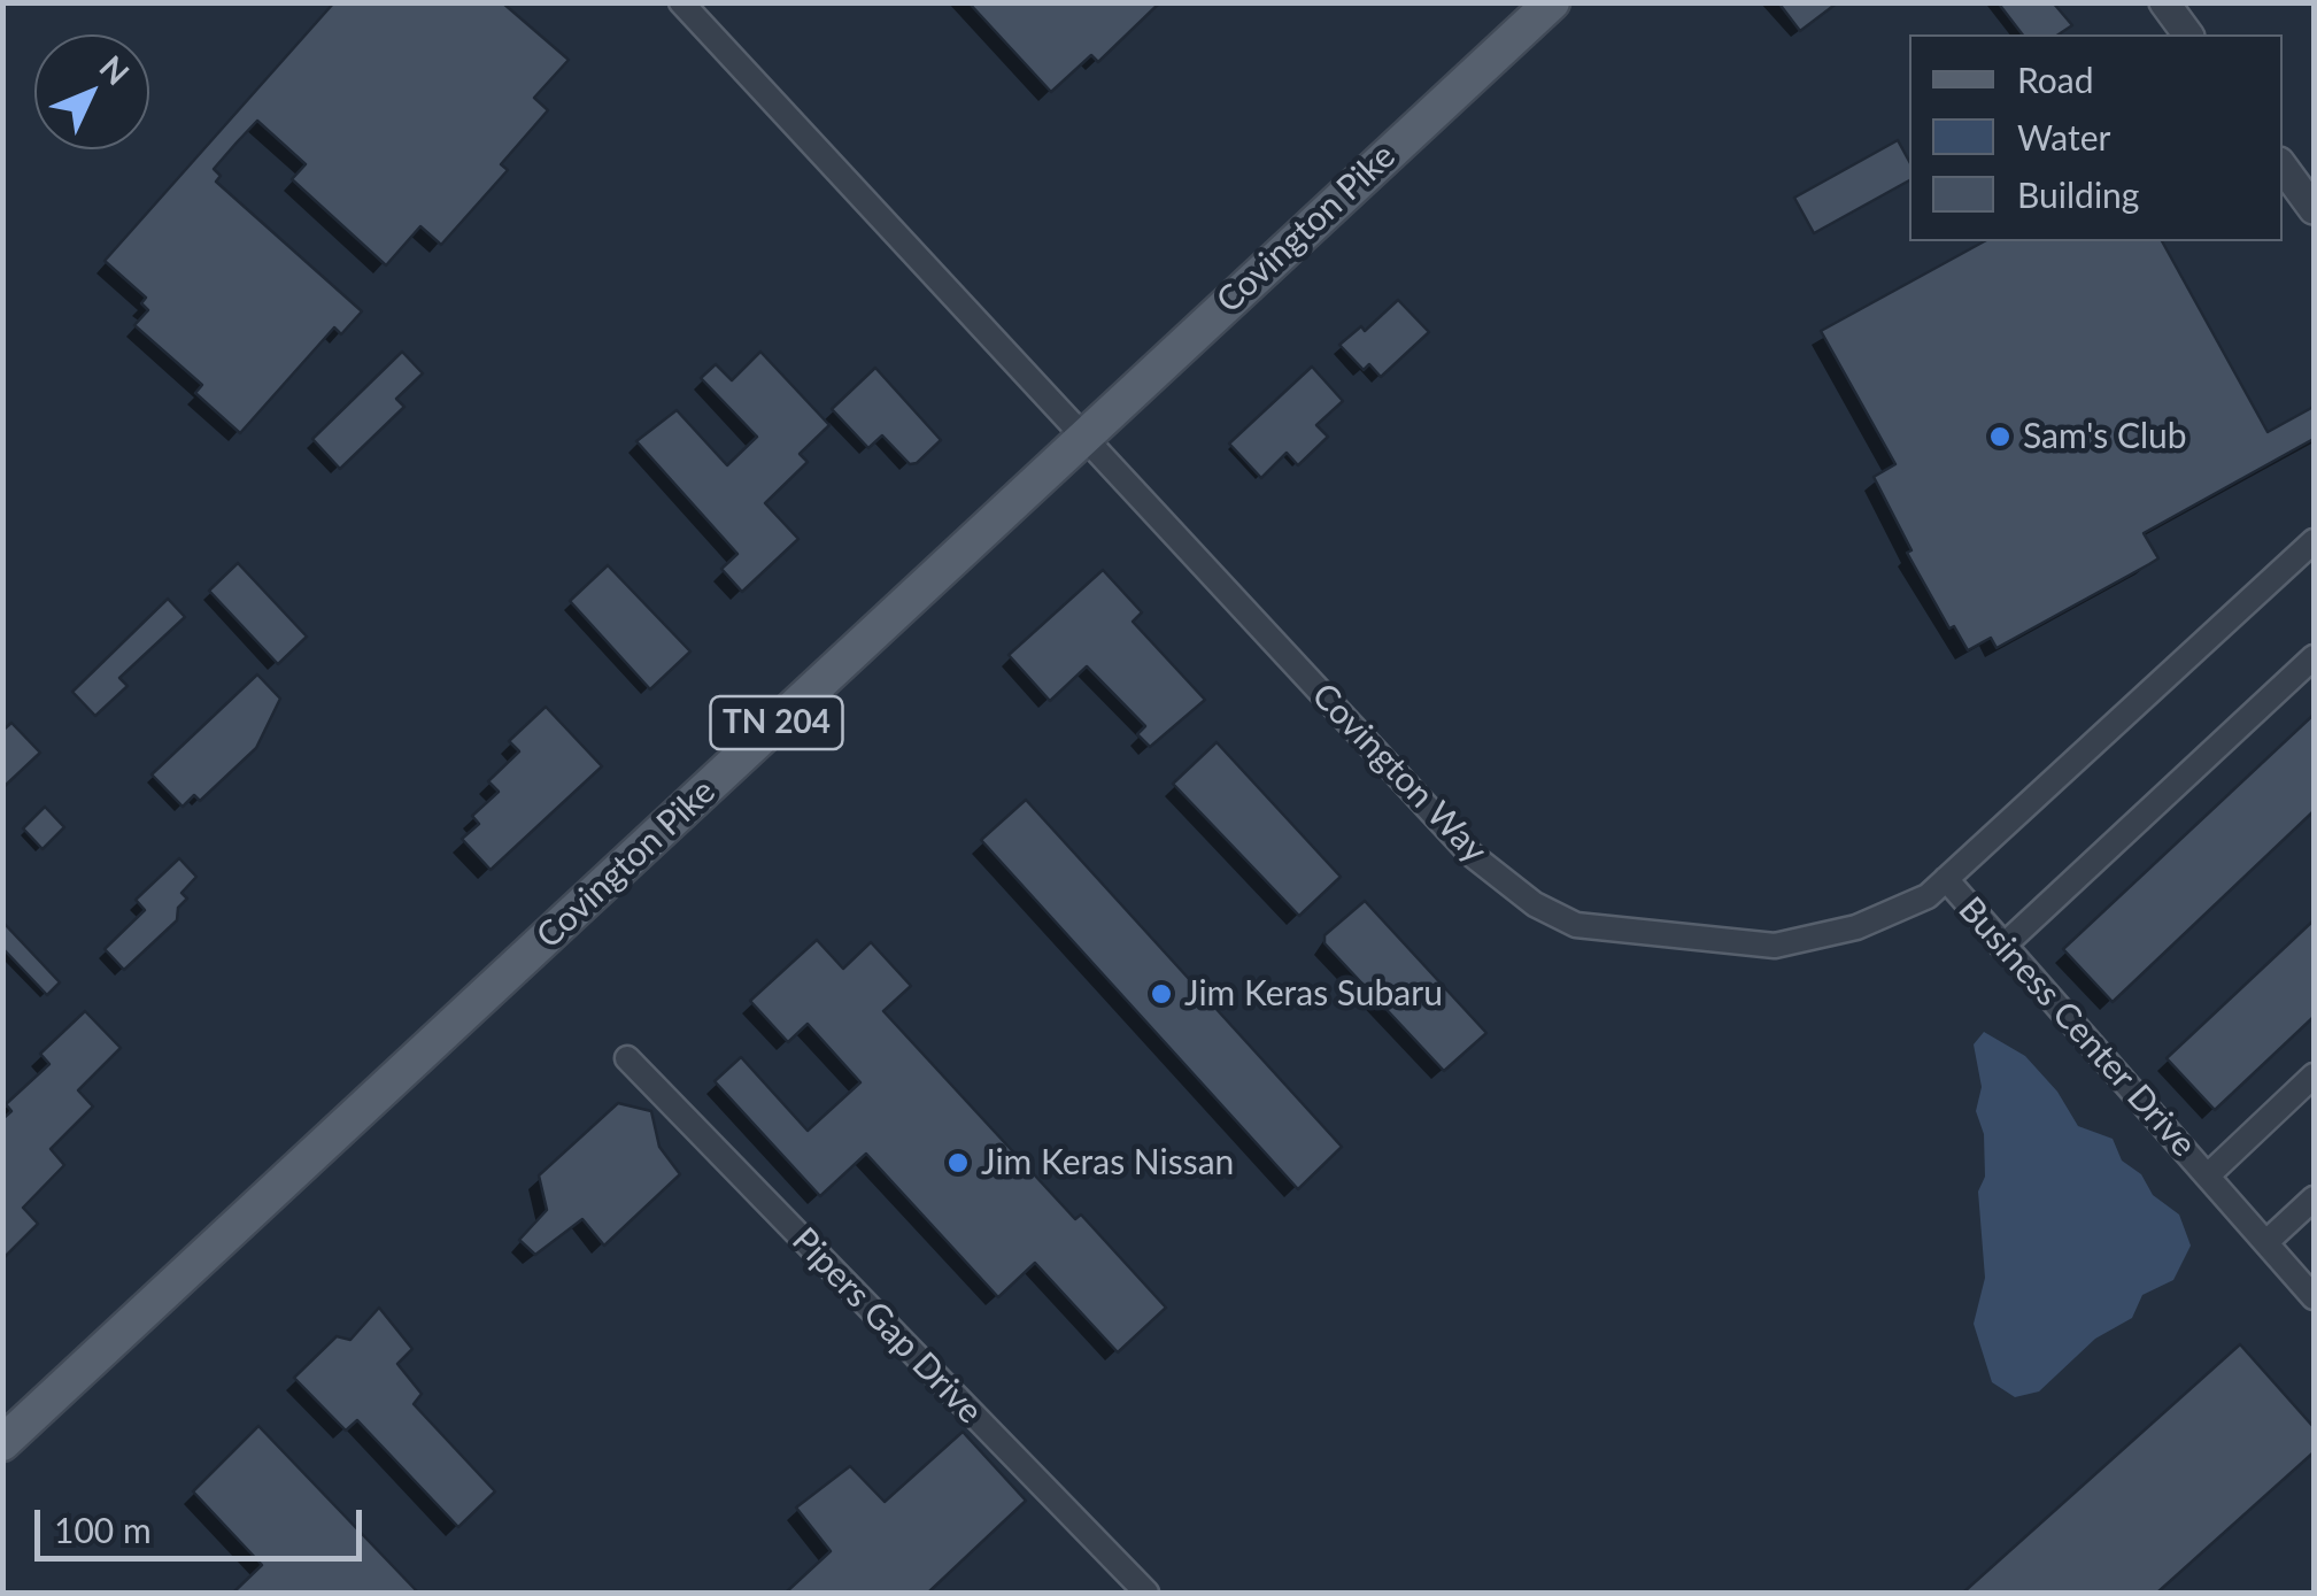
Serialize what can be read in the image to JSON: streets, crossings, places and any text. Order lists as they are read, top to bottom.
{
  "streets": {
    "main road": ["Covington Pike", "TN 204"],
    "street": ["Covington Way", "Business Center Drive", "Pipers Gap Drive"]
  },
  "crossings": [
    ["Covington Pike", "Covington Way"],
    ["Covington Way", "Business Center Drive"]
  ],
  "places": ["Sam's Club", "Jim Keras Subaru", "Jim Keras Nissan"],
  "legend": ["Road", "Water", "Building"],
  "scale_bar": "100 m",
  "north": "top right"
}
